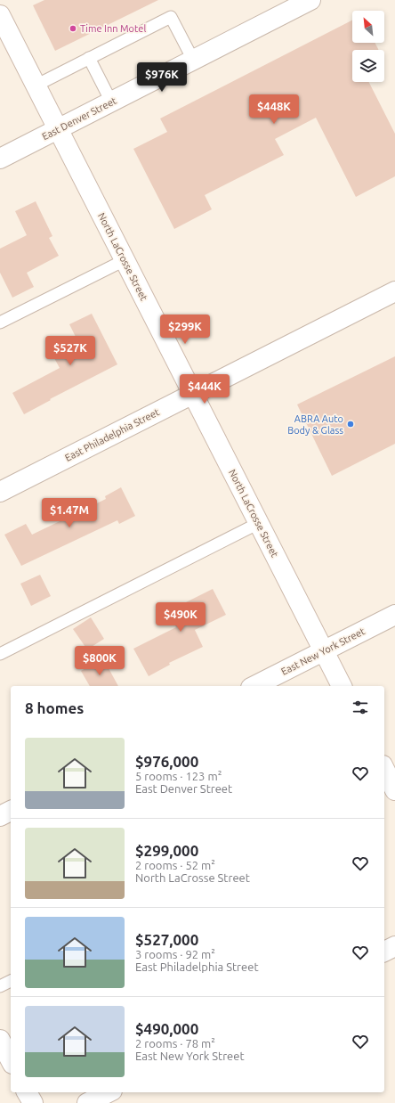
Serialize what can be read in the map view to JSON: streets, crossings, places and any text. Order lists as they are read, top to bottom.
{
  "streets": {
    "street": [
      "East Denver Street",
      "North LaCrosse Street",
      "East Philadelphia Street",
      "East New York Street"
    ]
  },
  "crossings": [
    ["East Denver Street", "North LaCrosse Street"],
    ["North LaCrosse Street", "East Philadelphia Street"],
    ["North LaCrosse Street", "East New York Street"]
  ],
  "places": ["Time Inn Motel", "ABRA Auto Body & Glass"],
  "north": "top left",
  "page": {
    "price": [
      "$976K",
      "$448K",
      "$299K",
      "$527K",
      "$444K",
      "$1.47M",
      "$490K",
      "$800K"
    ],
    "heading": "8 homes",
    "list": [
      {
        "name": "$976,000",
        "note": "5 rooms · 123 m² · East Denver Street"
      },
      {
        "name": "$299,000",
        "note": "2 rooms · 52 m² · North LaCrosse Street"
      },
      {
        "name": "$527,000",
        "note": "3 rooms · 92 m² · East Philadelphia Street"
      },
      {
        "name": "$490,000",
        "note": "2 rooms · 78 m² · East New York Street"
      }
    ]
  }
}
